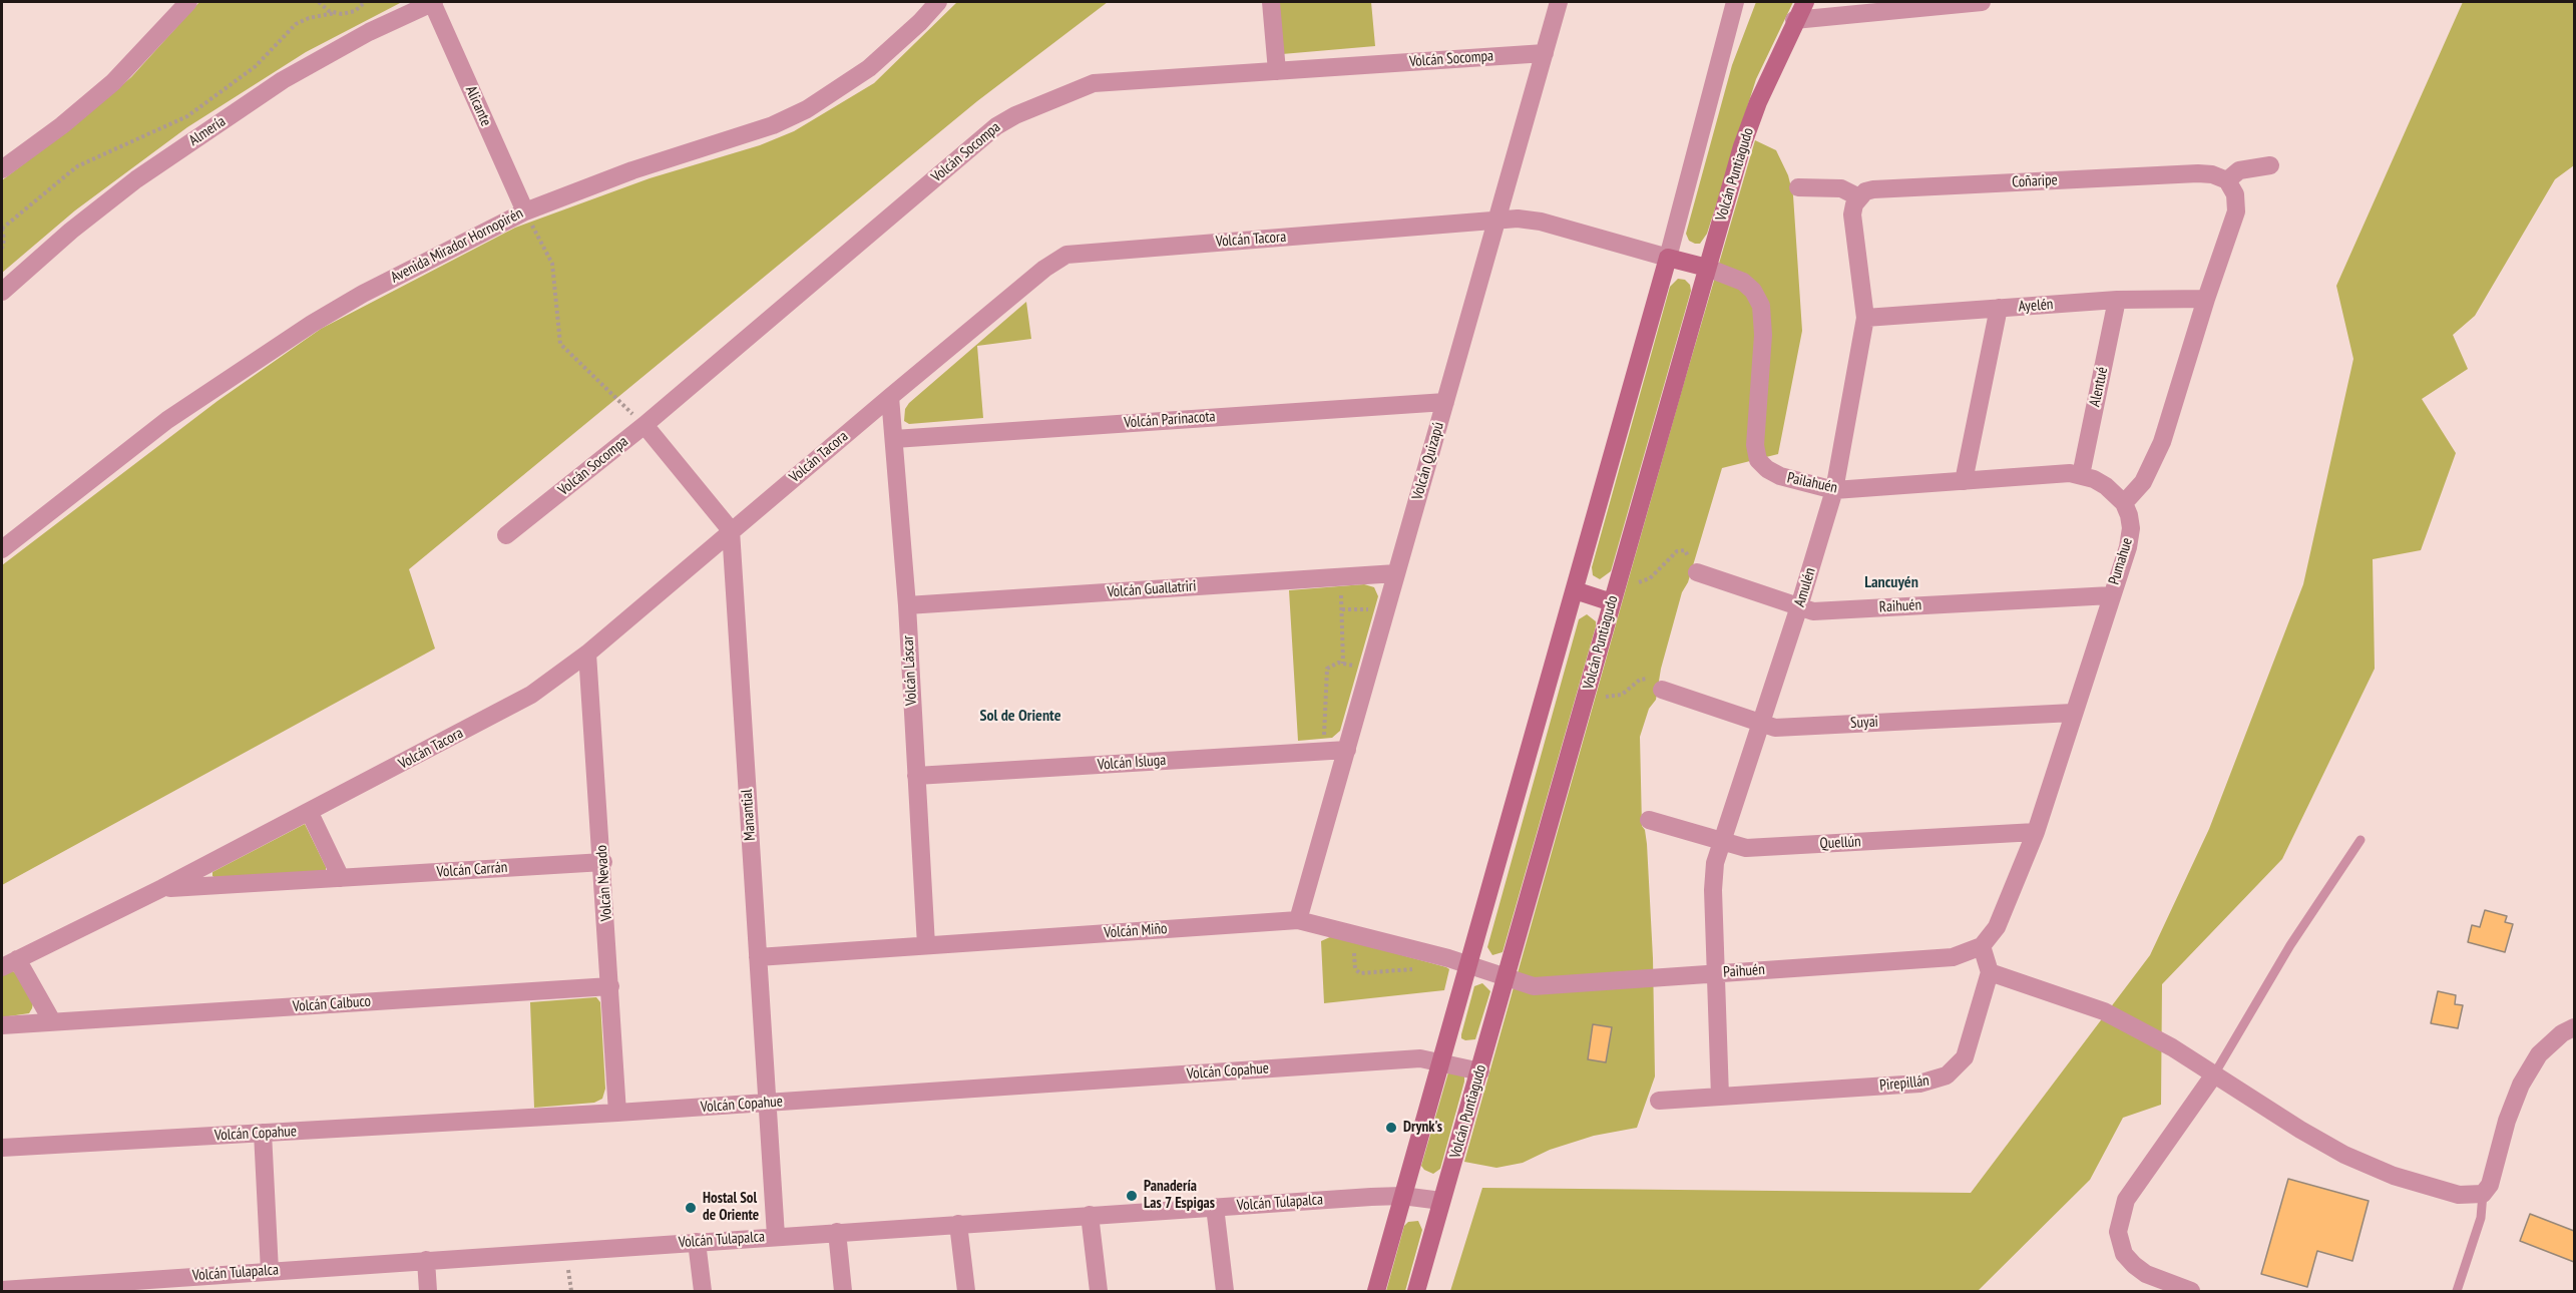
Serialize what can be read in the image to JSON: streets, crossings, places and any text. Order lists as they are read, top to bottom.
{
  "streets": {
    "main road": ["Volcán Puntiagudo", "Volcán Tacora"],
    "street": [
      "Volcán Socompa",
      "Alicante",
      "Almería",
      "Coñaripe",
      "Avenida Mirador Hornopirén",
      "Ayelén",
      "Alentué",
      "Volcán Parinacota",
      "Volcán Quizapú",
      "Pailahuén",
      "Pumahue",
      "Amulén",
      "Volcán Guallatriri",
      "Raihuén",
      "Volcán Láscar",
      "Suyai",
      "Volcán Isluga",
      "Manantial",
      "Quellún",
      "Volcán Carrán",
      "Volcán Nevado",
      "Volcán Miño",
      "Paihuén",
      "Volcán Calbuco",
      "Volcán Copahue",
      "Pirepillán",
      "Volcán Tulapalca"
    ]
  },
  "crossings": [
    ["Volcán Socompa", "Volcán Quizapú"],
    ["Alicante", "Almería"],
    ["Alicante", "Avenida Mirador Hornopirén"],
    ["Volcán Puntiagudo", "Volcán Tacora"],
    ["Volcán Puntiagudo", "Pailahuén"],
    ["Volcán Puntiagudo", "Volcán Miño"],
    ["Volcán Puntiagudo", "Paihuén"],
    ["Volcán Puntiagudo", "Volcán Copahue"],
    ["Volcán Puntiagudo", "Volcán Tulapalca"],
    ["Coñaripe", "Amulén"],
    ["Volcán Tacora", "Volcán Quizapú"],
    ["Volcán Tacora", "Pailahuén"],
    ["Volcán Tacora", "Volcán Láscar"],
    ["Volcán Tacora", "Manantial"],
    ["Volcán Tacora", "Volcán Carrán"],
    ["Volcán Tacora", "Volcán Nevado"],
    ["Ayelén", "Alentué"],
    ["Ayelén", "Amulén"],
    ["Alentué", "Pailahuén"],
    ["Volcán Parinacota", "Volcán Quizapú"],
    ["Volcán Parinacota", "Volcán Láscar"],
    ["Volcán Quizapú", "Volcán Guallatriri"],
    ["Volcán Quizapú", "Volcán Isluga"],
    ["Volcán Quizapú", "Volcán Miño"],
    ["Pailahuén", "Pumahue"],
    ["Pailahuén", "Amulén"],
    ["Pumahue", "Raihuén"],
    ["Pumahue", "Suyai"],
    ["Pumahue", "Quellún"],
    ["Pumahue", "Paihuén"],
    ["Amulén", "Raihuén"],
    ["Amulén", "Suyai"],
    ["Amulén", "Quellún"],
    ["Amulén", "Paihuén"],
    ["Volcán Guallatriri", "Volcán Láscar"],
    ["Volcán Láscar", "Volcán Isluga"],
    ["Volcán Láscar", "Volcán Miño"],
    ["Manantial", "Volcán Miño"],
    ["Manantial", "Volcán Copahue"],
    ["Manantial", "Volcán Tulapalca"],
    ["Volcán Carrán", "Volcán Nevado"],
    ["Volcán Nevado", "Volcán Calbuco"],
    ["Volcán Nevado", "Volcán Copahue"],
    ["Volcán Miño", "Paihuén"]
  ],
  "districts": ["Lancuyén", "Sol de Oriente"],
  "places": ["Drynk's", "Panadería Las 7 Espigas", "Hostal Sol de Oriente"]
}
